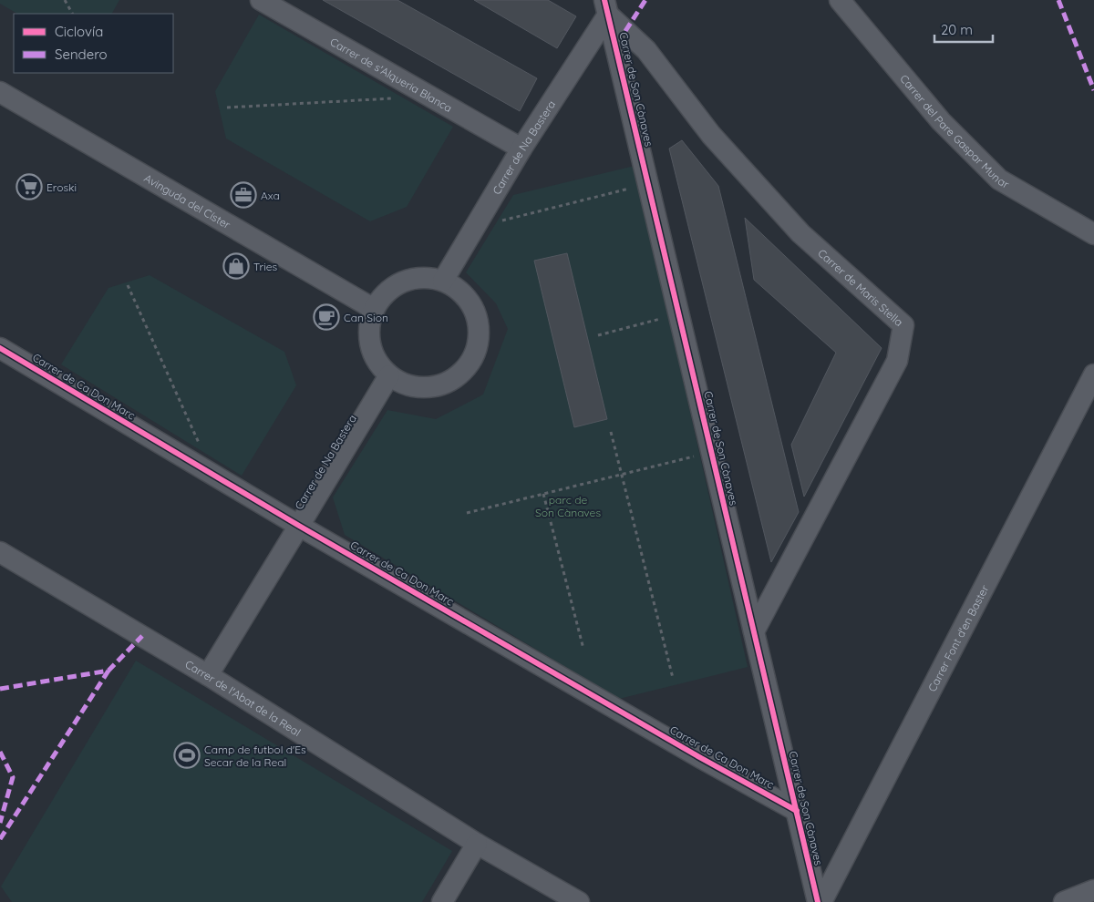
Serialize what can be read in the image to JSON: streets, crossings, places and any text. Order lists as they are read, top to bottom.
{
  "streets": {
    "street": [
      "Carrer de s'Alqueria Blanca",
      "Carrer de Son Cànaves",
      "Carrer del Pare Gaspar Munar",
      "Carrer de Na Bastera",
      "Avinguda del Císter",
      "Carrer de Maris Stella",
      "Carrer de Ca Don Marc",
      "Carrer Font d'en Baster",
      "Carrer de l'Abat de la Real"
    ]
  },
  "crossings": [
    ["Carrer de s'Alqueria Blanca", "Carrer de Na Bastera"],
    ["Carrer de Son Cànaves", "Carrer de Na Bastera"],
    ["Carrer de Son Cànaves", "Carrer de Maris Stella"],
    ["Carrer de Son Cànaves", "Carrer de Ca Don Marc"],
    ["Carrer de Son Cànaves", "Carrer Font d'en Baster"],
    ["Carrer de Na Bastera", "Avinguda del Císter"],
    ["Carrer de Na Bastera", "Carrer de Maris Stella"],
    ["Carrer de Na Bastera", "Carrer de Ca Don Marc"],
    ["Carrer de Na Bastera", "Carrer de l'Abat de la Real"]
  ],
  "parks": ["parc de Son Cànaves"],
  "places": {
    "supermarket": ["Eroski"],
    "office": ["Axa"],
    "shop": ["Tries"],
    "cafe": ["Can Sion"],
    "sports": ["Camp de futbol d'Es Secar de la Real"]
  },
  "legend": ["Ciclovía", "Sendero"],
  "scale_bar": "20 m"
}
